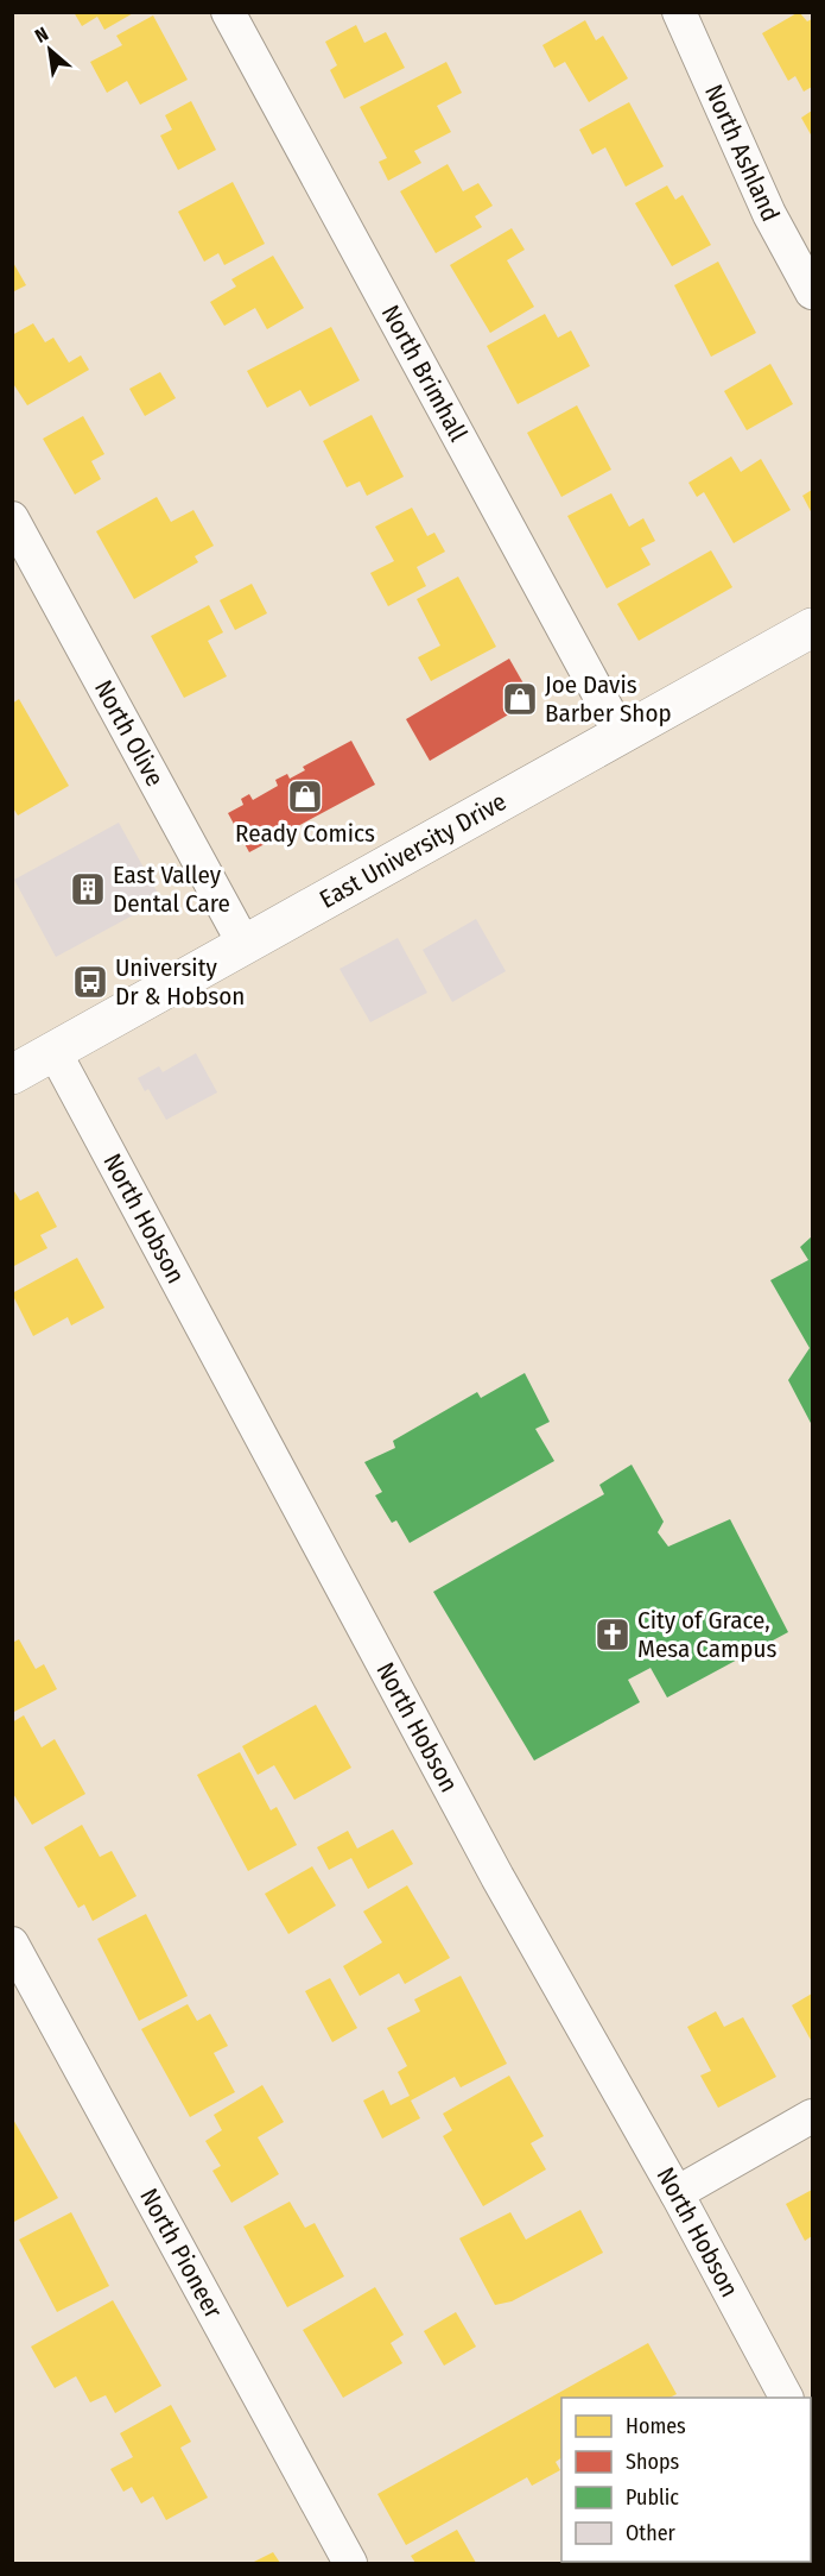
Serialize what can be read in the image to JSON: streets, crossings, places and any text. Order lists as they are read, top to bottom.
{
  "streets": {
    "main road": ["East University Drive"],
    "street": [
      "North Ashland",
      "North Brimhall",
      "North Olive",
      "North Hobson",
      "North Pioneer"
    ]
  },
  "crossings": [
    ["North Brimhall", "East University Drive"],
    ["North Olive", "East University Drive"],
    ["East University Drive", "North Hobson"]
  ],
  "places": {
    "shop": ["Joe Davis Barber Shop", "Ready Comics"],
    "building": ["East Valley Dental Care"],
    "bus stop": ["University Dr & Hobson"],
    "church": ["City of Grace, Mesa Campus"]
  },
  "legend": [
    "Homes",
    "Shops",
    "Public",
    "Other"
  ],
  "north": "top left"
}
